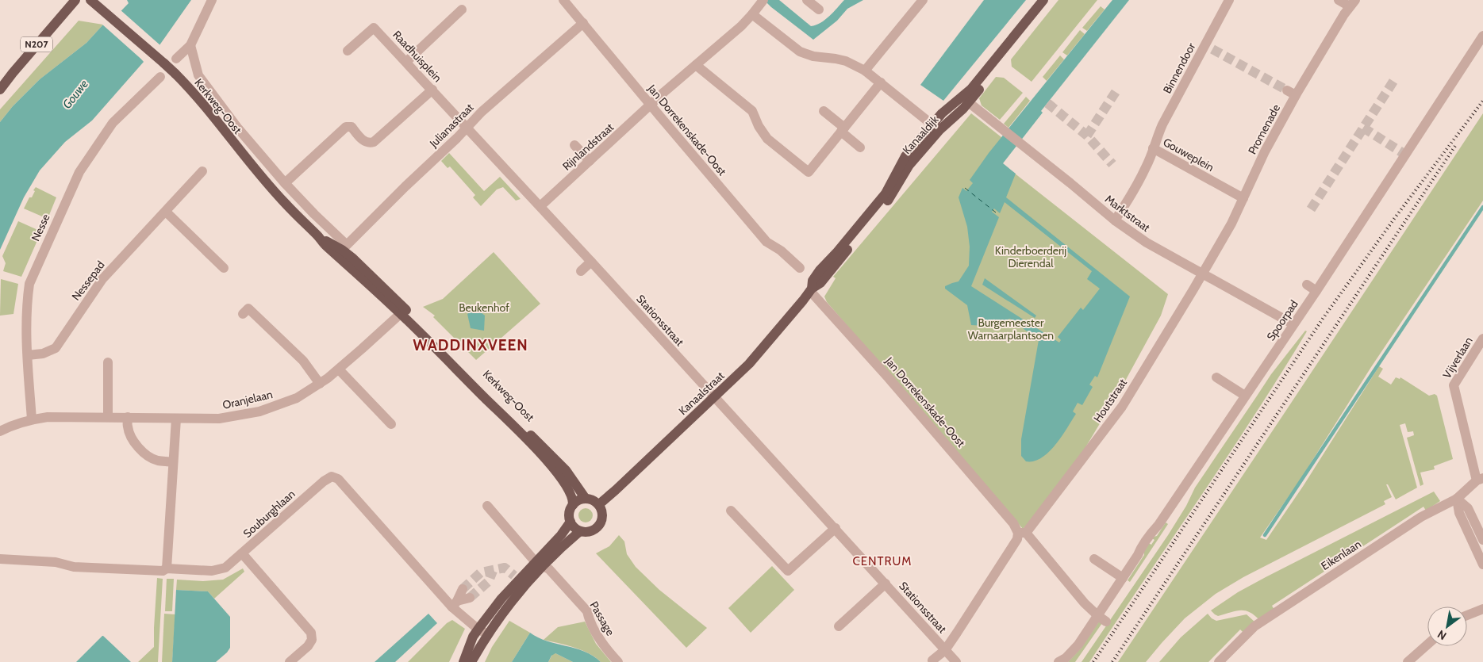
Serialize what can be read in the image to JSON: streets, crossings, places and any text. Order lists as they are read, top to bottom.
{
  "streets": {
    "main road": [
      "N207",
      "Kerkweg-Oost",
      "Kanaaldijk",
      "Kanaalstraat"
    ],
    "street": [
      "Raadhuisplein",
      "Binnendoor",
      "Julianastraat",
      "Promenade",
      "Jan Dorrekenskade-Oost",
      "Rijnlandstraat",
      "Gouweplein",
      "Marktstraat",
      "Nesse",
      "Nessepad",
      "Stationsstraat",
      "Spoorpad",
      "Vijverlaan",
      "Oranjelaan",
      "Houtstraat",
      "Souburghlaan",
      "Eikenlaan",
      "Passage"
    ]
  },
  "crossings": [
    ["Raadhuisplein", "Julianastraat"],
    ["Raadhuisplein", "Stationsstraat"],
    ["Binnendoor", "Gouweplein"],
    ["Kerkweg-Oost", "Julianastraat"],
    ["Kerkweg-Oost", "Kanaalstraat"],
    ["Kerkweg-Oost", "Oranjelaan"],
    ["Julianastraat", "Jan Dorrekenskade-Oost"],
    ["Julianastraat", "Stationsstraat"],
    ["Promenade", "Gouweplein"],
    ["Promenade", "Marktstraat"],
    ["Promenade", "Houtstraat"],
    ["Jan Dorrekenskade-Oost", "Kanaaldijk"],
    ["Jan Dorrekenskade-Oost", "Rijnlandstraat"],
    ["Jan Dorrekenskade-Oost", "Spoorpad"],
    ["Jan Dorrekenskade-Oost", "Kanaalstraat"],
    ["Jan Dorrekenskade-Oost", "Houtstraat"],
    ["Kanaaldijk", "Marktstraat"],
    ["Kanaaldijk", "Kanaalstraat"],
    ["Rijnlandstraat", "Stationsstraat"],
    ["Gouweplein", "Marktstraat"],
    ["Marktstraat", "Spoorpad"],
    ["Marktstraat", "Houtstraat"],
    ["Nesse", "Nessepad"],
    ["Nesse", "Oranjelaan"],
    ["Stationsstraat", "Kanaalstraat"],
    ["Vijverlaan", "Eikenlaan"]
  ],
  "districts": ["WADDINXVEEN", "CENTRUM"],
  "water": ["Gouwe"],
  "parks": ["Kinderboerderij Dierendal", "Beukenhof", "Burgemeester Warnaarplantsoen"],
  "north": "bottom left"
}
